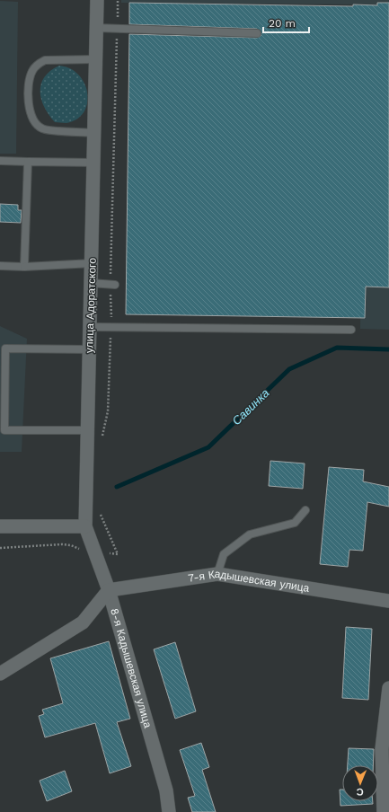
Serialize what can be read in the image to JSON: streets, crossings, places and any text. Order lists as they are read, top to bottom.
{
  "streets": {
    "street": ["улица Адоратского", "7-я Кадышевская улица", "8-я Кадышевская улица"]
  },
  "crossings": [
    ["улица Адоратского", "8-я Кадышевская улица"],
    ["7-я Кадышевская улица", "8-я Кадышевская улица"]
  ],
  "water": ["Савинка"],
  "scale_bar": "20 m",
  "north": "bottom"
}
